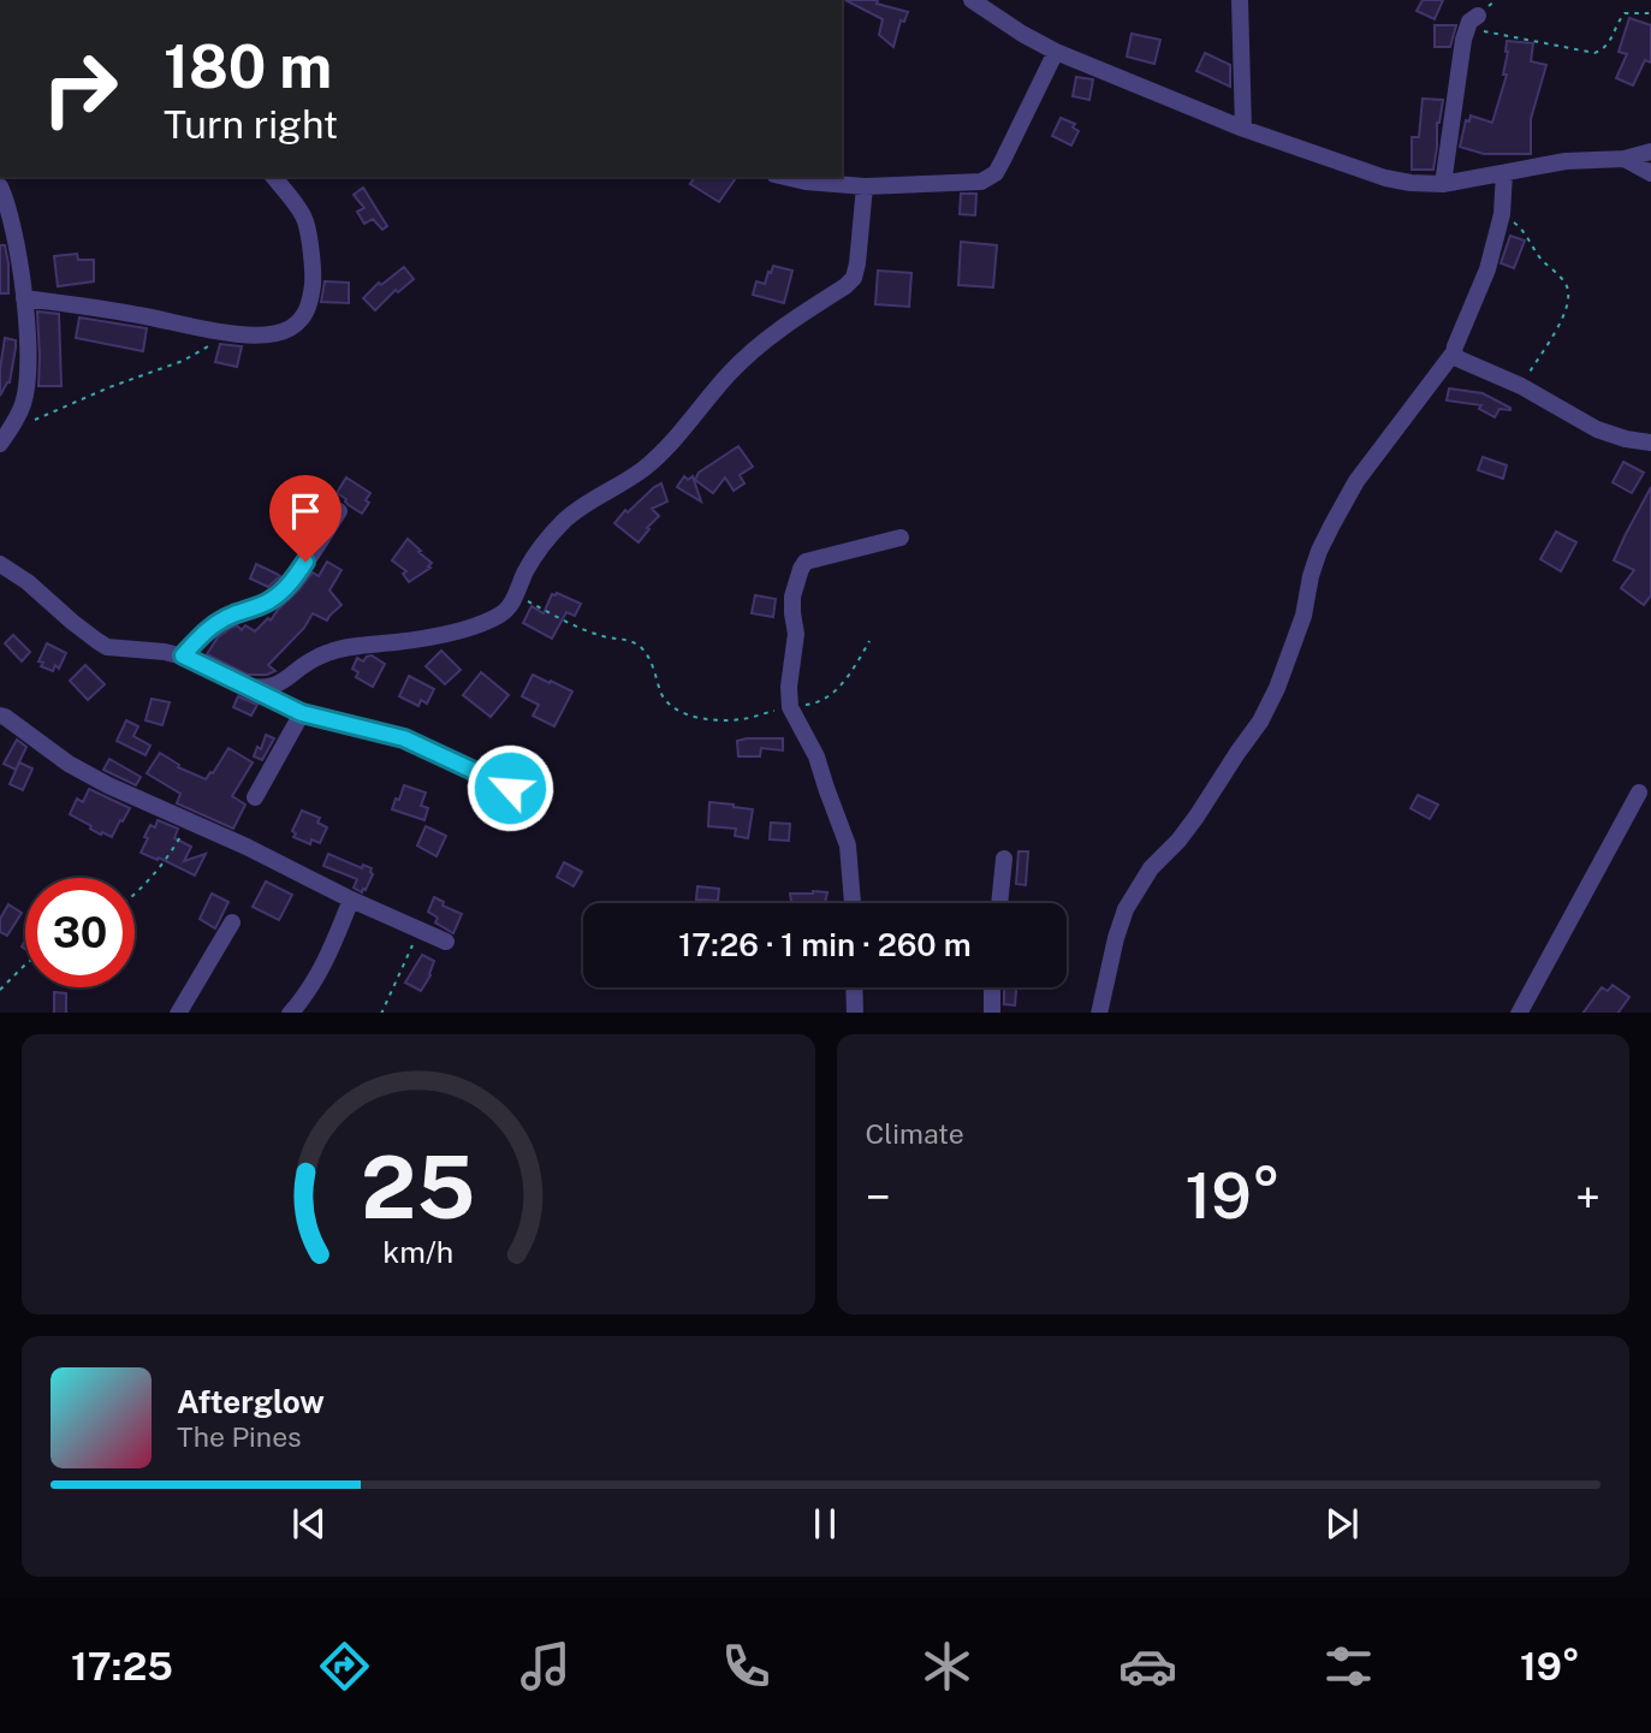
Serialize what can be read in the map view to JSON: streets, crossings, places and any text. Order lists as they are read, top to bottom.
{
  "page": {
    "turn": ["180 m", "Turn right"],
    "limit": "30",
    "trip": "17:26 · 1 min · 260 m",
    "tile": "Climate",
    "heat": ["−", "19°", "+"],
    "song": ["Afterglow", "The Pines"],
    "tabs": ["17:25", "19°"],
    "gauge": ["25", "km/h"]
  }
}
